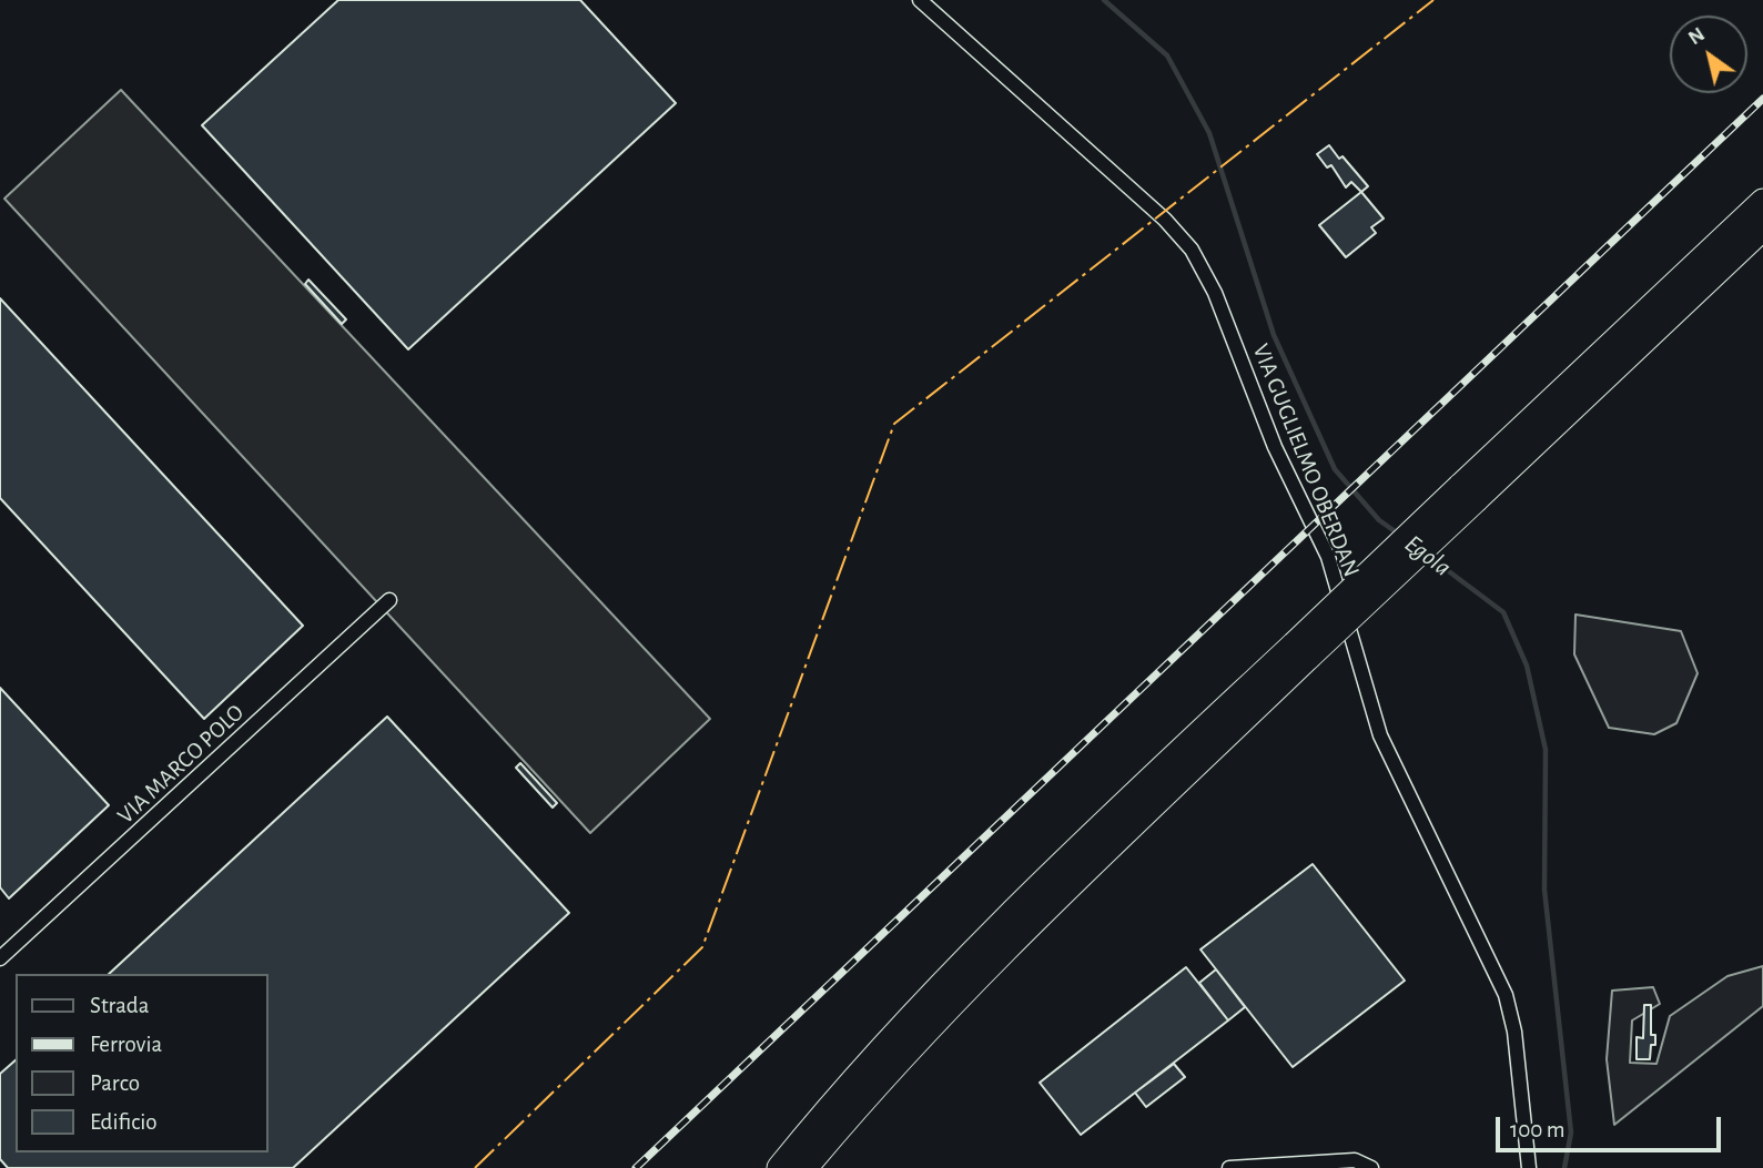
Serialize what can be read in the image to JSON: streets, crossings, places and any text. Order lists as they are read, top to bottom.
{
  "streets": {
    "street": ["VIA GUGLIELMO OBERDAN", "VIA MARCO POLO"]
  },
  "water": ["Egola"],
  "legend": [
    "Strada",
    "Ferrovia",
    "Parco",
    "Edificio"
  ],
  "scale_bar": "100 m",
  "north": "top left"
}
